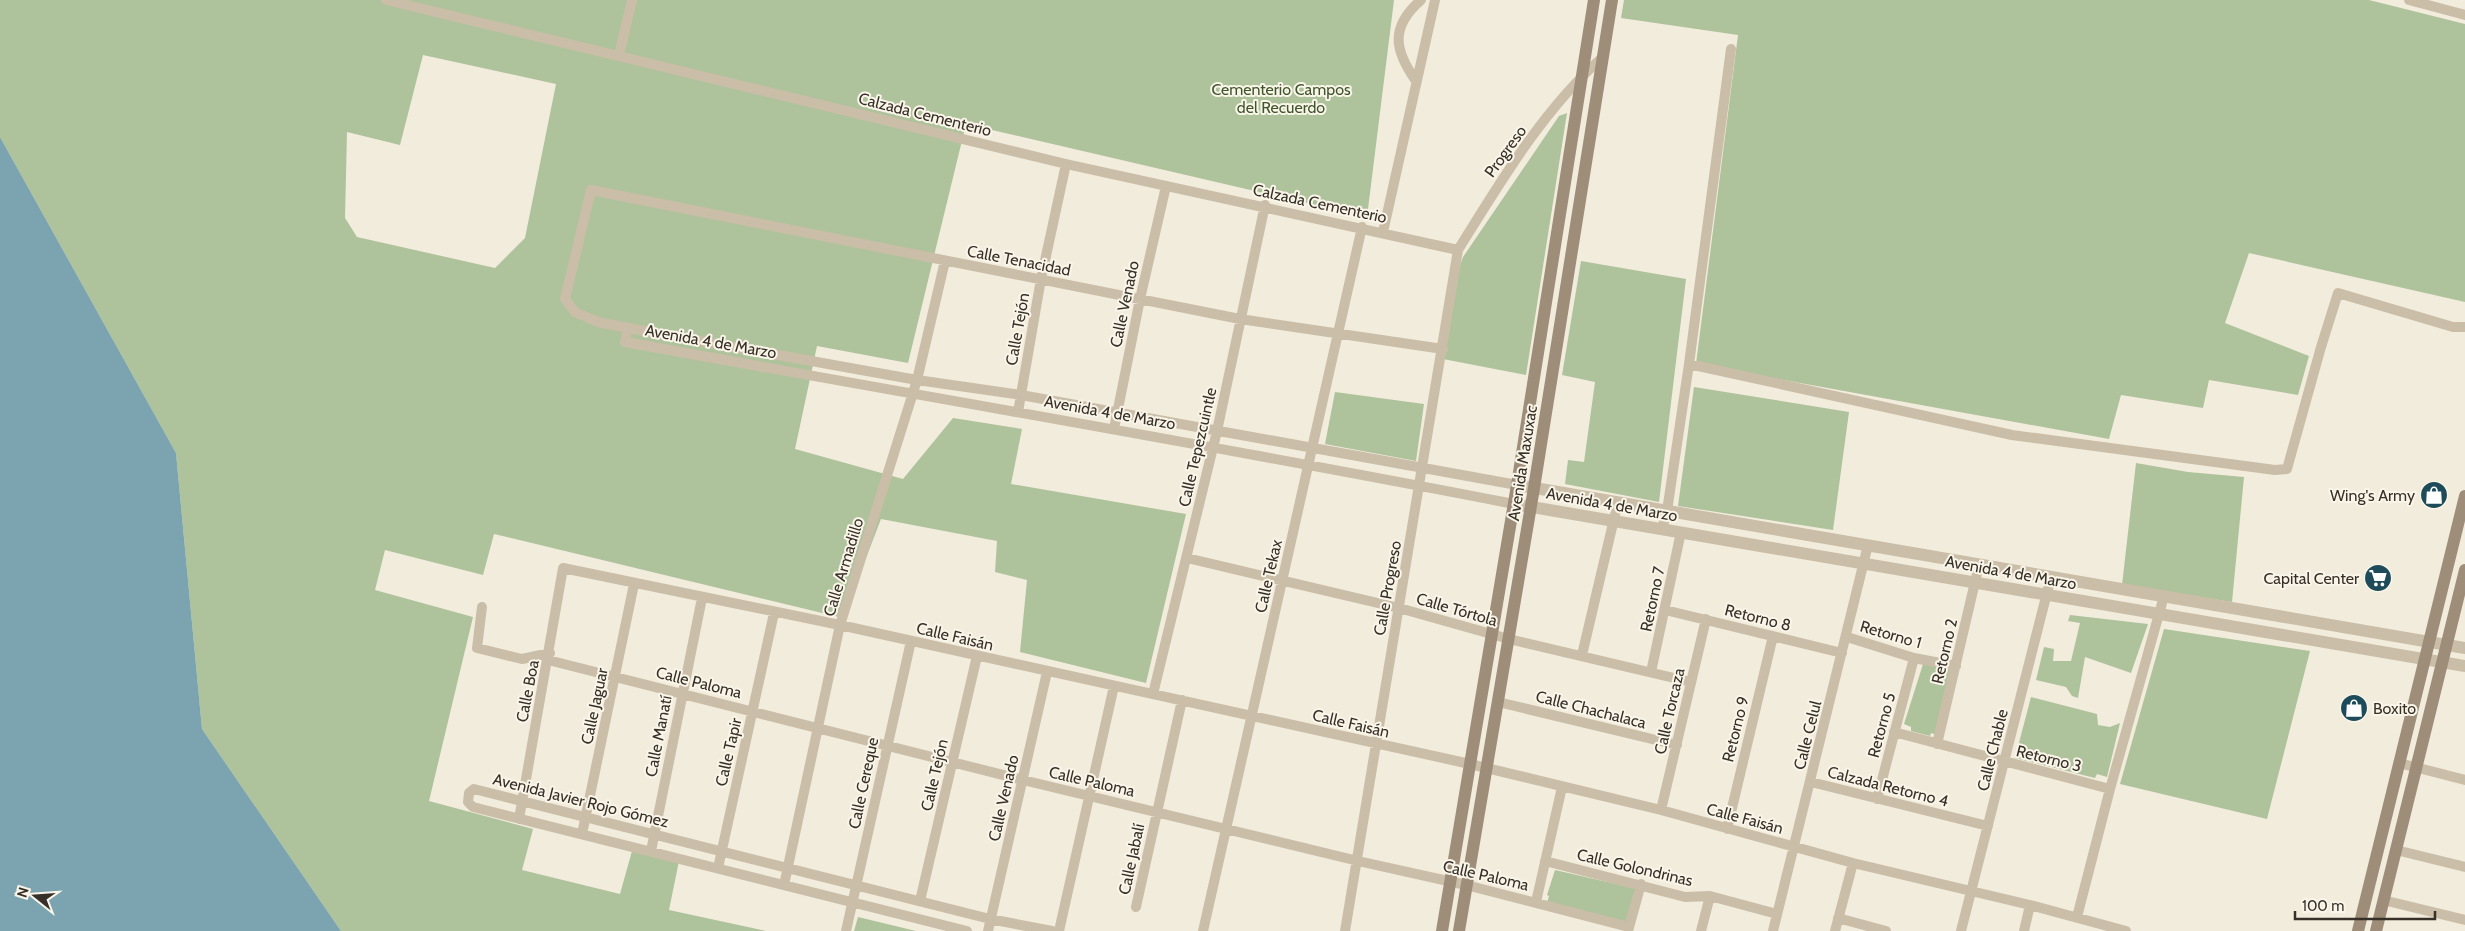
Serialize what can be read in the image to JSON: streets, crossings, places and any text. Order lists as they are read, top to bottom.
{
  "streets": {
    "main road": ["Avenida Maxuxac"],
    "street": [
      "Calzada Cementerio",
      "Progreso",
      "Calle Tenacidad",
      "Calle Venado",
      "Calle Tejón",
      "Avenida 4 de Marzo",
      "Calle Tepezcuintle",
      "Calle Armadillo",
      "Calle Tekax",
      "Calle Progreso",
      "Retorno 7",
      "Calle Tórtola",
      "Retorno 8",
      "Retorno 1",
      "Calle Faisán",
      "Retorno 2",
      "Calle Paloma",
      "Calle Boa",
      "Calle Jaguar",
      "Calle Chachalaca",
      "Calle Torcaza",
      "Retorno 5",
      "Retorno 9",
      "Calle Celul",
      "Calle Manatí",
      "Calle Chable",
      "Calle Tapir",
      "Retorno 3",
      "Calle Cereque",
      "Calzada Retorno 4",
      "Avenida Javier Rojo Gómez",
      "Calle Jabalí",
      "Calle Golondrinas"
    ]
  },
  "crossings": [
    ["Calzada Cementerio", "Progreso"],
    ["Calzada Cementerio", "Calle Venado"],
    ["Calzada Cementerio", "Calle Tejón"],
    ["Calzada Cementerio", "Calle Tepezcuintle"],
    ["Calzada Cementerio", "Calle Tekax"],
    ["Calzada Cementerio", "Calle Progreso"],
    ["Progreso", "Avenida Maxuxac"],
    ["Progreso", "Calle Progreso"],
    ["Calle Tenacidad", "Calle Venado"],
    ["Calle Tenacidad", "Calle Tejón"],
    ["Calle Tenacidad", "Avenida 4 de Marzo"],
    ["Calle Tenacidad", "Calle Tepezcuintle"],
    ["Calle Tenacidad", "Calle Armadillo"],
    ["Calle Tenacidad", "Calle Tekax"],
    ["Calle Tenacidad", "Calle Progreso"],
    ["Calle Venado", "Avenida 4 de Marzo"],
    ["Calle Venado", "Calle Faisán"],
    ["Calle Venado", "Calle Paloma"],
    ["Calle Venado", "Avenida Javier Rojo Gómez"],
    ["Calle Tejón", "Avenida 4 de Marzo"],
    ["Calle Tejón", "Calle Faisán"],
    ["Calle Tejón", "Calle Paloma"],
    ["Calle Tejón", "Avenida Javier Rojo Gómez"],
    ["Avenida 4 de Marzo", "Calle Tepezcuintle"],
    ["Avenida 4 de Marzo", "Avenida Maxuxac"],
    ["Avenida 4 de Marzo", "Calle Armadillo"],
    ["Avenida 4 de Marzo", "Calle Tekax"],
    ["Avenida 4 de Marzo", "Calle Progreso"],
    ["Avenida 4 de Marzo", "Retorno 7"],
    ["Avenida 4 de Marzo", "Retorno 2"],
    ["Avenida 4 de Marzo", "Calle Celul"],
    ["Avenida 4 de Marzo", "Calle Chable"],
    ["Calle Tepezcuintle", "Calle Tórtola"],
    ["Calle Tepezcuintle", "Calle Faisán"],
    ["Avenida Maxuxac", "Calle Tórtola"],
    ["Avenida Maxuxac", "Calle Faisán"],
    ["Avenida Maxuxac", "Calle Paloma"],
    ["Avenida Maxuxac", "Calle Chachalaca"],
    ["Calle Armadillo", "Calle Faisán"],
    ["Calle Armadillo", "Calle Paloma"],
    ["Calle Armadillo", "Avenida Javier Rojo Gómez"],
    ["Calle Tekax", "Calle Tórtola"],
    ["Calle Tekax", "Calle Faisán"],
    ["Calle Tekax", "Calle Paloma"],
    ["Calle Progreso", "Calle Tórtola"],
    ["Calle Progreso", "Calle Faisán"],
    ["Calle Progreso", "Calle Paloma"],
    ["Retorno 7", "Calle Tórtola"],
    ["Retorno 7", "Retorno 8"],
    ["Calle Tórtola", "Calle Torcaza"],
    ["Retorno 8", "Calle Torcaza"],
    ["Retorno 8", "Retorno 9"],
    ["Retorno 8", "Calle Celul"],
    ["Retorno 1", "Retorno 2"],
    ["Retorno 1", "Retorno 5"],
    ["Retorno 1", "Calle Celul"],
    ["Calle Faisán", "Calle Boa"],
    ["Calle Faisán", "Calle Jaguar"],
    ["Calle Faisán", "Calle Torcaza"],
    ["Calle Faisán", "Retorno 9"],
    ["Calle Faisán", "Calle Celul"],
    ["Calle Faisán", "Calle Manatí"],
    ["Calle Faisán", "Calle Chable"],
    ["Calle Faisán", "Calle Tapir"],
    ["Calle Faisán", "Calle Cereque"],
    ["Calle Faisán", "Calle Jabalí"],
    ["Retorno 2", "Retorno 3"],
    ["Calle Paloma", "Calle Boa"],
    ["Calle Paloma", "Calle Jaguar"],
    ["Calle Paloma", "Calle Manatí"],
    ["Calle Paloma", "Calle Tapir"],
    ["Calle Paloma", "Calle Cereque"],
    ["Calle Paloma", "Calle Jabalí"],
    ["Calle Boa", "Avenida Javier Rojo Gómez"],
    ["Calle Jaguar", "Avenida Javier Rojo Gómez"],
    ["Calle Chachalaca", "Calle Torcaza"],
    ["Retorno 5", "Retorno 3"],
    ["Retorno 5", "Calzada Retorno 4"],
    ["Calle Celul", "Calzada Retorno 4"],
    ["Calle Celul", "Calle Golondrinas"],
    ["Calle Manatí", "Avenida Javier Rojo Gómez"],
    ["Calle Chable", "Retorno 3"],
    ["Calle Chable", "Calzada Retorno 4"],
    ["Calle Tapir", "Avenida Javier Rojo Gómez"],
    ["Calle Cereque", "Avenida Javier Rojo Gómez"]
  ],
  "parks": ["Cementerio Campos del Recuerdo"],
  "places": {
    "shop": ["Wing's Army", "Boxito"],
    "supermarket": ["Capital Center"]
  },
  "scale_bar": "100 m",
  "north": "left"
}
